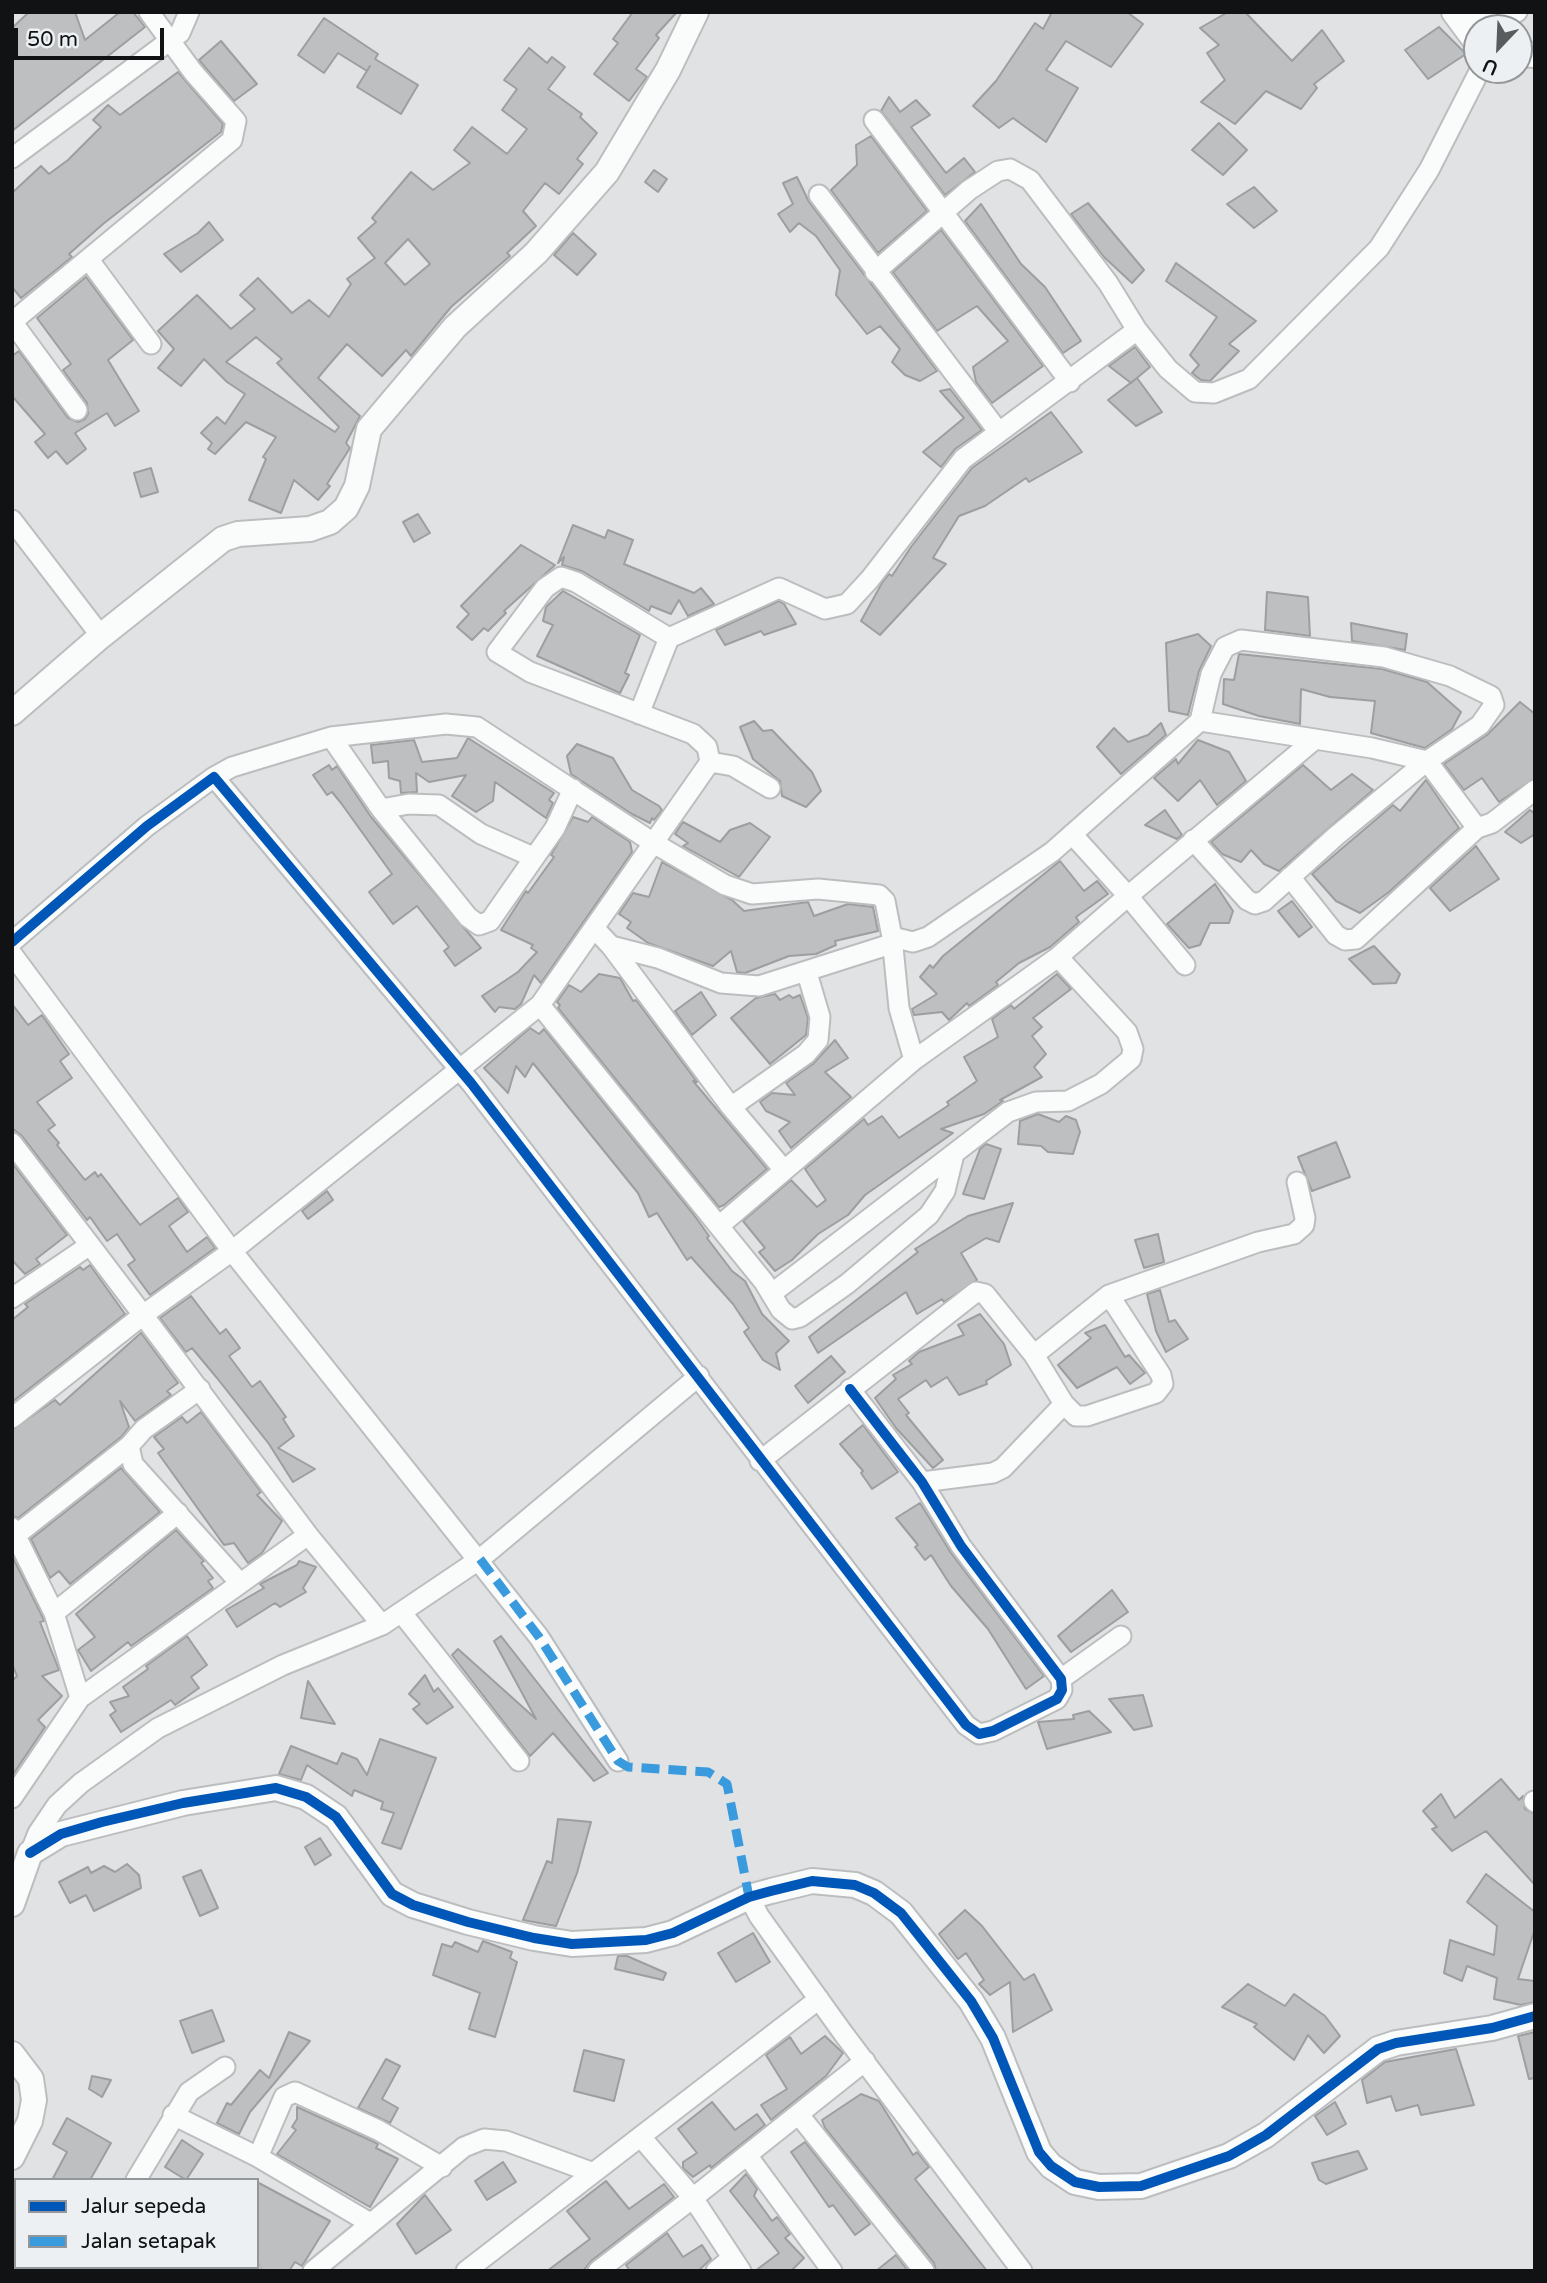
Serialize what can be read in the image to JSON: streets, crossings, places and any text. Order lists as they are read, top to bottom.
{
  "legend": ["Jalur sepeda", "Jalan setapak"],
  "scale_bar": "50 m",
  "north": "bottom left"
}
